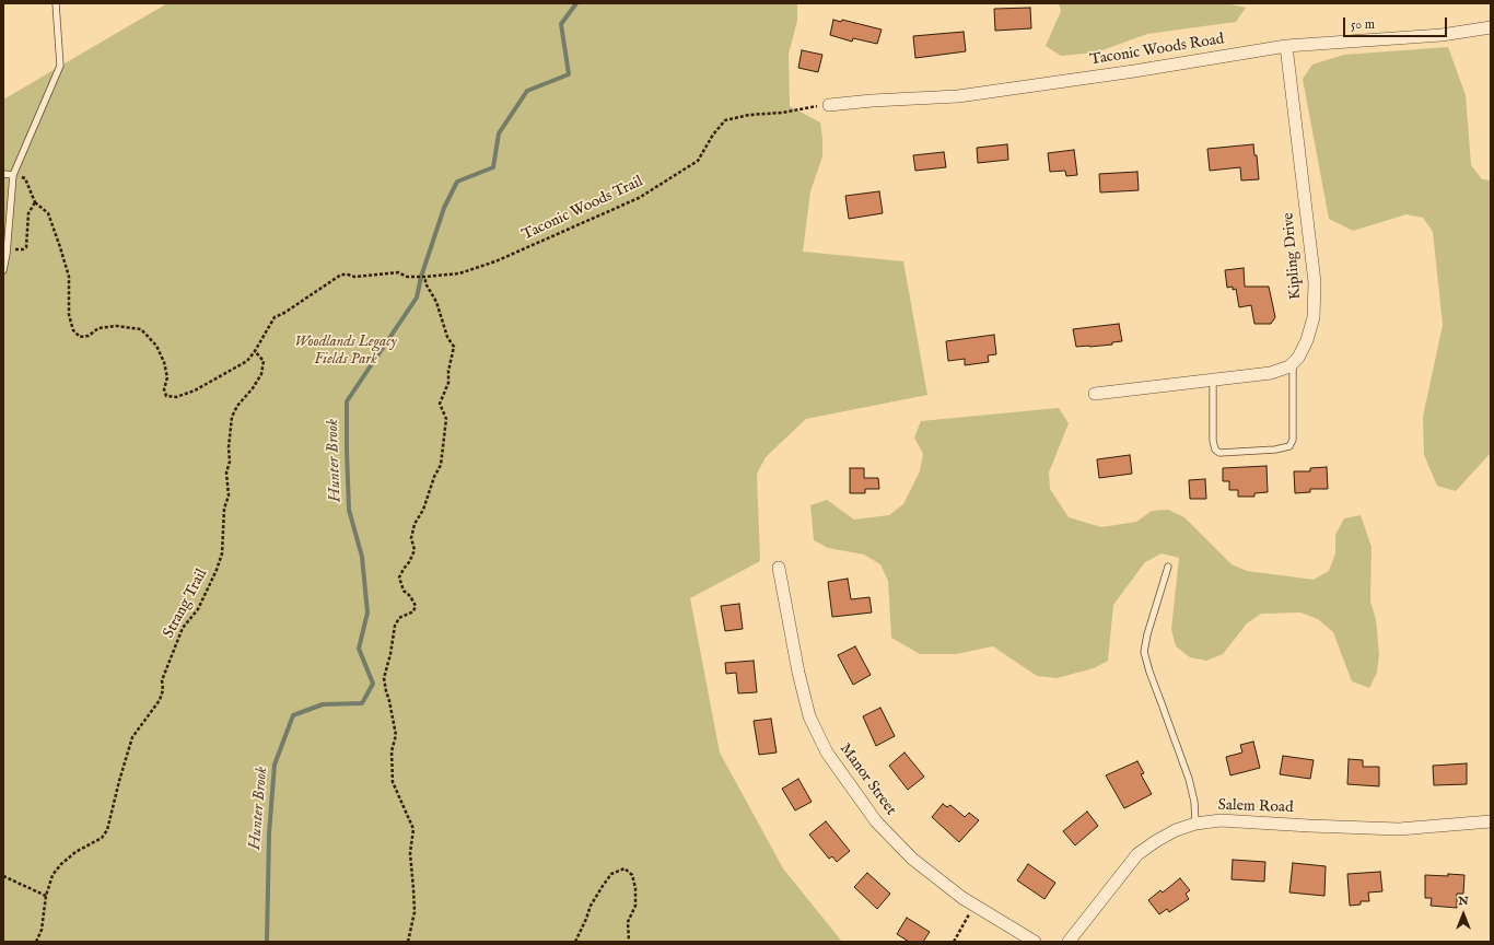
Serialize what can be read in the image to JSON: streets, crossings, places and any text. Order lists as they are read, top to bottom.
{
  "streets": {
    "street": [
      "Taconic Woods Road",
      "Kipling Drive",
      "Manor Street",
      "Salem Road"
    ],
    "path": ["Taconic Woods Trail", "Strang Trail"]
  },
  "crossings": [
    ["Taconic Woods Road", "Taconic Woods Trail"],
    ["Taconic Woods Road", "Kipling Drive"],
    ["Taconic Woods Trail", "Strang Trail"]
  ],
  "water": ["Hunter Brook"],
  "parks": ["Woodlands Legacy Fields Park"],
  "scale_bar": "50 m",
  "north": "top"
}
